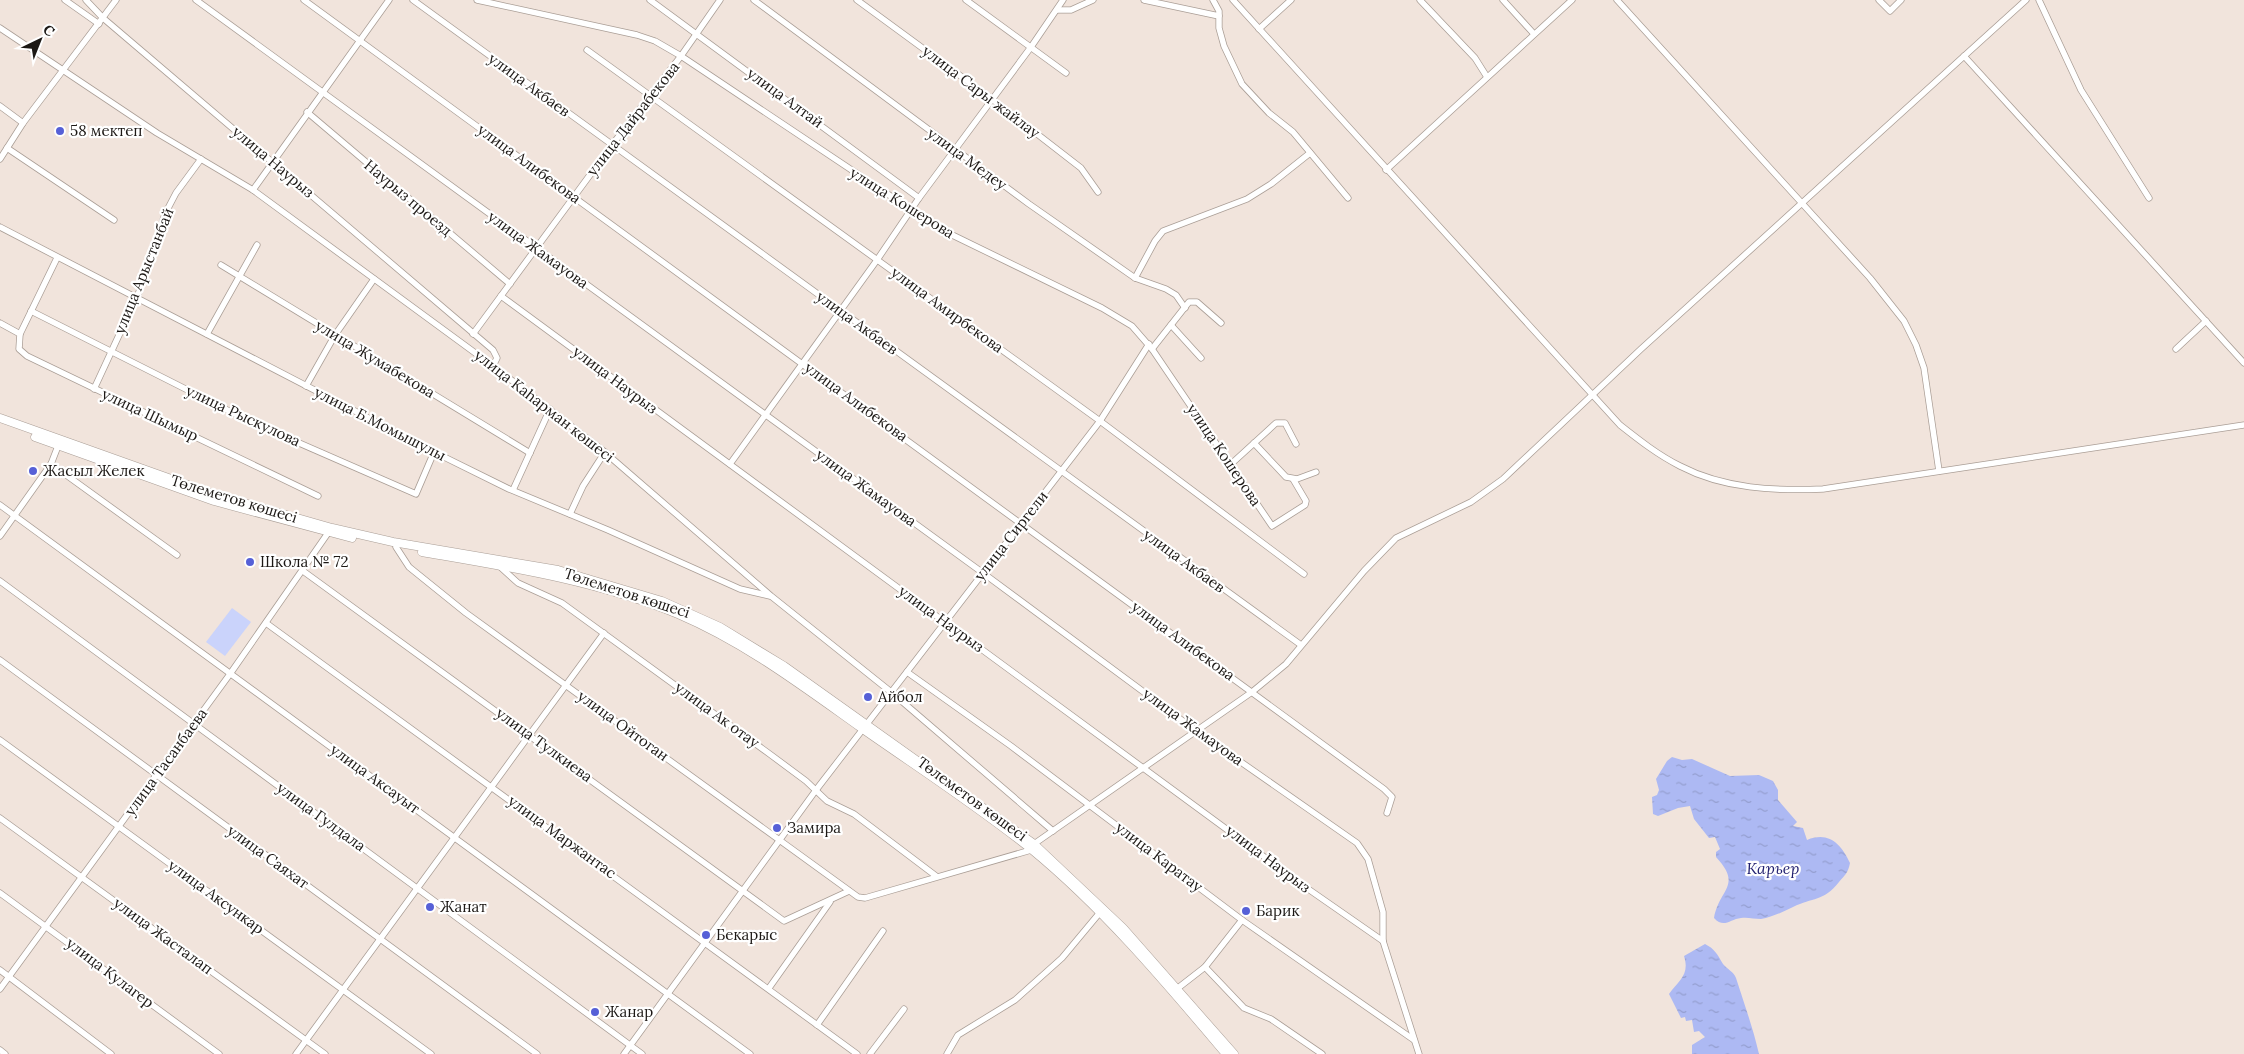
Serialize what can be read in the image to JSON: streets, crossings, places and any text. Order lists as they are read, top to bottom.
{
  "streets": {
    "main road": ["Төлеметов көшесі"],
    "street": [
      "улица Акбаев",
      "улица Сары жайлау",
      "улица Алтай",
      "улица Дайрабекова",
      "улица Медеу",
      "улица Наурыз",
      "улица Алибекова",
      "Наурыз проезд",
      "улица Кошерова",
      "улица Жамауова",
      "улица Арыстанбай",
      "улица Амирбекова",
      "улица Жумабекова",
      "улица Каһарман көшесі",
      "улица Шымыр",
      "улица Рыскулова",
      "улица Б.Момышулы",
      "улица Сиргели",
      "улица Ак отау",
      "улица Ойтоган",
      "улица Тулкиева",
      "улица Тасанбаева",
      "улица Аксауыт",
      "улица Гулдала",
      "улица Маржантас",
      "улица Саяхат",
      "улица Каратау",
      "улица Аксункар",
      "улица Жасталап",
      "улица Кулагер"
    ]
  },
  "crossings": [
    ["улица Акбаев", "улица Дайрабекова"],
    ["улица Акбаев", "улица Сиргели"],
    ["улица Алтай", "улица Дайрабекова"],
    ["улица Дайрабекова", "улица Наурыз"],
    ["улица Дайрабекова", "улица Алибекова"],
    ["улица Дайрабекова", "Наурыз проезд"],
    ["улица Дайрабекова", "улица Кошерова"],
    ["улица Дайрабекова", "улица Жамауова"],
    ["улица Дайрабекова", "улица Амирбекова"],
    ["улица Медеу", "улица Сиргели"],
    ["улица Наурыз", "улица Жамауова"],
    ["улица Наурыз", "улица Каһарман көшесі"],
    ["улица Наурыз", "улица Сиргели"],
    ["улица Алибекова", "улица Сиргели"],
    ["улица Кошерова", "улица Сиргели"],
    ["улица Жамауова", "улица Сиргели"],
    ["улица Жамауова", "улица Каратау"],
    ["улица Арыстанбай", "улица Каһарман көшесі"],
    ["улица Арыстанбай", "улица Шымыр"],
    ["улица Арыстанбай", "улица Рыскулова"],
    ["улица Арыстанбай", "улица Б.Момышулы"],
    ["улица Амирбекова", "улица Сиргели"],
    ["улица Каһарман көшесі", "улица Б.Момышулы"],
    ["улица Каһарман көшесі", "улица Сиргели"],
    ["улица Рыскулова", "улица Б.Момышулы"],
    ["Төлеметов көшесі", "улица Сиргели"],
    ["Төлеметов көшесі", "улица Ак отау"],
    ["Төлеметов көшесі", "улица Ойтоган"],
    ["Төлеметов көшесі", "улица Тасанбаева"],
    ["улица Сиргели", "улица Ак отау"],
    ["улица Сиргели", "улица Ойтоган"],
    ["улица Сиргели", "улица Тулкиева"],
    ["улица Сиргели", "улица Аксауыт"],
    ["улица Сиргели", "улица Гулдала"],
    ["улица Сиргели", "улица Маржантас"],
    ["улица Сиргели", "улица Каратау"],
    ["улица Ак отау", "улица Ойтоган"],
    ["улица Тулкиева", "улица Тасанбаева"],
    ["улица Тасанбаева", "улица Аксауыт"],
    ["улица Тасанбаева", "улица Гулдала"],
    ["улица Тасанбаева", "улица Маржантас"],
    ["улица Тасанбаева", "улица Саяхат"],
    ["улица Тасанбаева", "улица Аксункар"],
    ["улица Тасанбаева", "улица Жасталап"],
    ["улица Тасанбаева", "улица Кулагер"]
  ],
  "water": ["Карьер"],
  "places": [
    "58 мектеп",
    "Жасыл Желек",
    "Школа № 72",
    "Айбол",
    "Замира",
    "Жанат",
    "Барик",
    "Бекарыс",
    "Жанар"
  ],
  "north": "top right"
}
